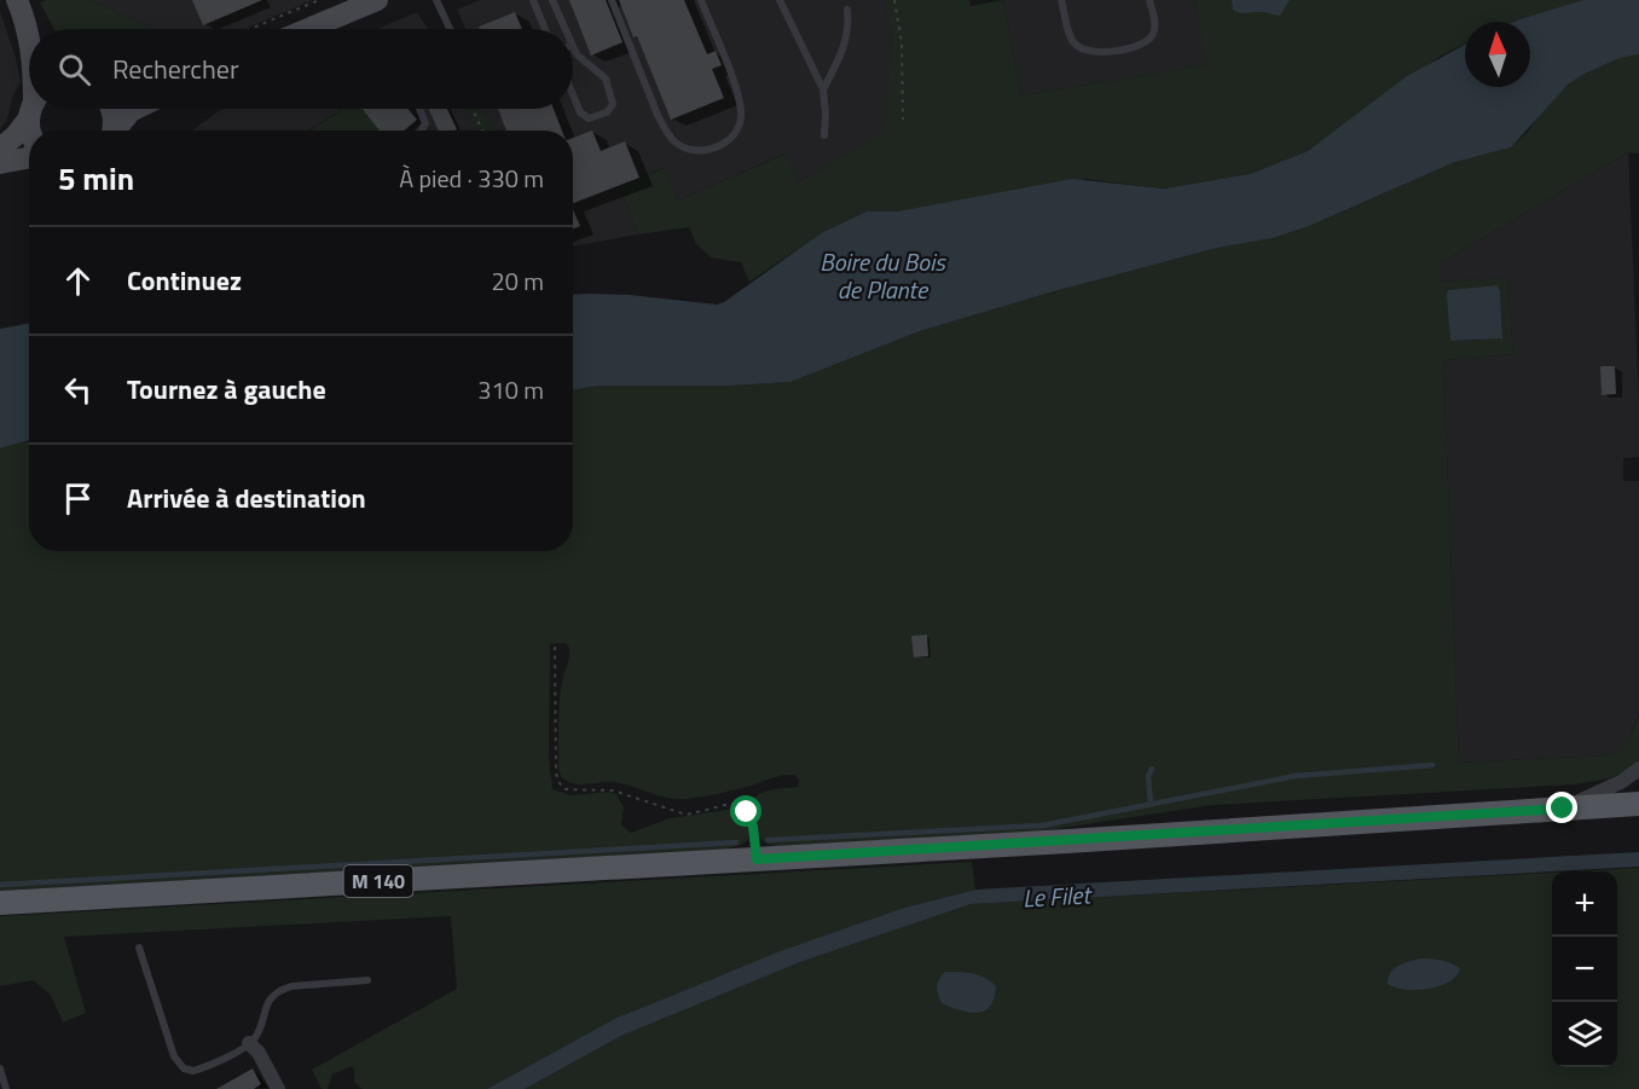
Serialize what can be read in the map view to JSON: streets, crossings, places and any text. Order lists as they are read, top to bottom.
{
  "streets": {
    "main road": ["M 140"]
  },
  "water": ["Boire du Bois de Plante", "Le Filet"],
  "north": "top",
  "page": {
    "search": "Rechercher",
    "heading": ["5 min", "À pied · 330 m"],
    "list": [
      ["Continuez", "20 m"],
      ["Tournez à gauche", "310 m"],
      "Arrivée à destination"
    ],
    "map_buttons": ["+", "−"]
  }
}
